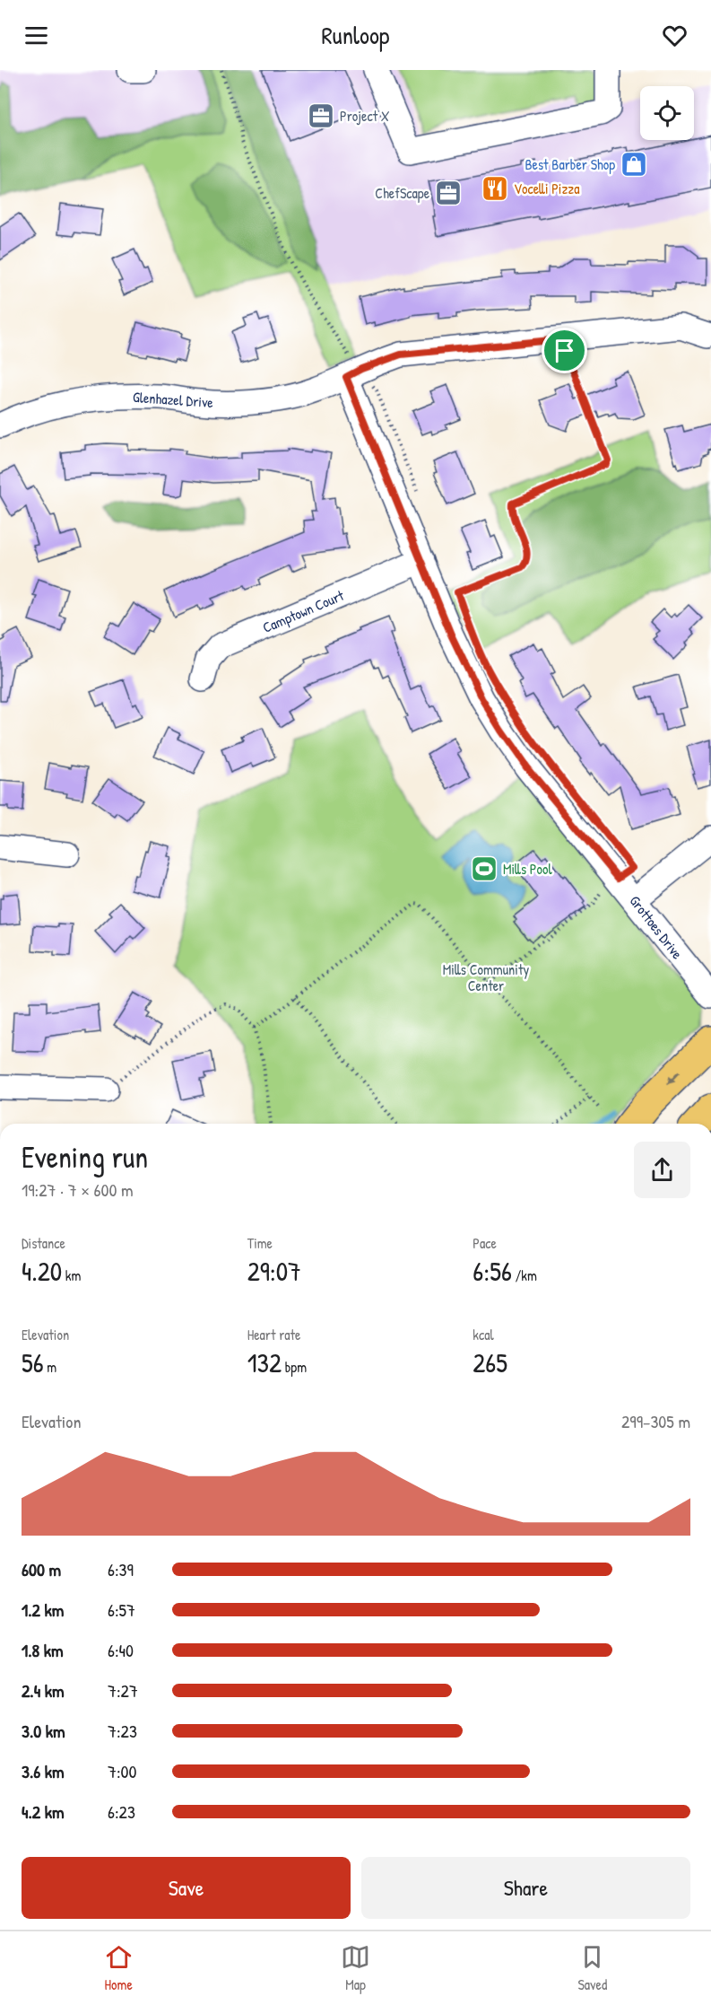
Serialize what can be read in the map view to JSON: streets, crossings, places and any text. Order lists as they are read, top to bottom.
{
  "streets": {
    "street": ["Glenhazel Drive", "Camptown Court", "Grottoes Drive"]
  },
  "crossings": [
    ["Glenhazel Drive", "Grottoes Drive"],
    ["Camptown Court", "Grottoes Drive"]
  ],
  "parks": ["Mills Community Center"],
  "places": {
    "office": ["Project X", "ChefScape"],
    "shop": ["Best Barber Shop"],
    "restaurant": ["Vocelli Pizza"],
    "sports": ["Mills Pool"]
  },
  "page": {
    "header": "Runloop",
    "heading": ["Evening run", "19:27 · 7 × 600 m"],
    "stats": [
      ["Distance", "4.20 km"],
      ["Time", "29:07"],
      ["Pace", "6:56 /km"],
      ["Elevation", "56 m"],
      ["Heart rate", "132 bpm"],
      ["kcal", "265"]
    ],
    "chart": ["Elevation", "299–305 m"],
    "list": [
      {
        "name": "600 m",
        "note": "6:39"
      },
      {
        "name": "1.2 km",
        "note": "6:57"
      },
      {
        "name": "1.8 km",
        "note": "6:40"
      },
      {
        "name": "2.4 km",
        "note": "7:27"
      },
      {
        "name": "3.0 km",
        "note": "7:23"
      },
      {
        "name": "3.6 km",
        "note": "7:00"
      },
      {
        "name": "4.2 km",
        "note": "6:23"
      }
    ],
    "buttons": ["Save", "Share"],
    "tabs": ["Home", "Map", "Saved"]
  }
}
